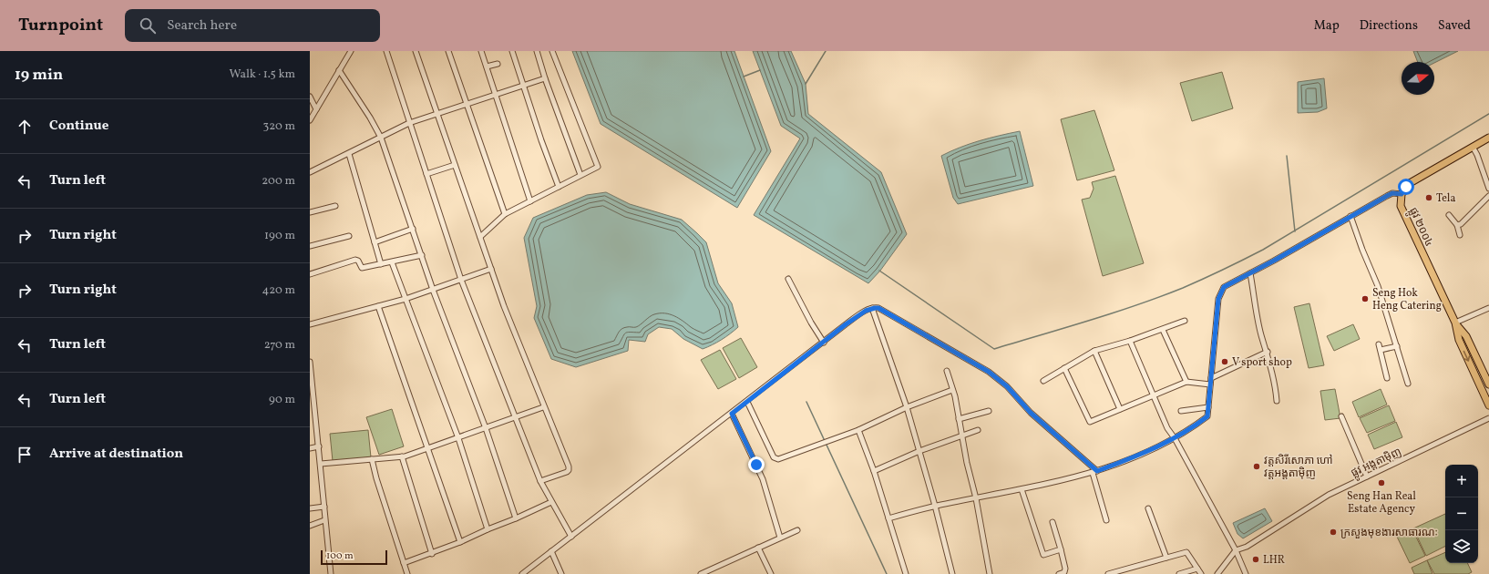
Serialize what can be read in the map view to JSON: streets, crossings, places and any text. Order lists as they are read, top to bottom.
{
  "streets": {
    "main road": ["ផ្លូវ ២០០៤"],
    "street": ["ផ្លូវ អង្តតាម៉ិញ"]
  },
  "places": [
    "Tela",
    "Seng Hok Heng Catering",
    "V sport shop",
    "វត្តសិរីសោភា ហៅ វត្តអង្តតាម៉ិញ",
    "Seng Han Real Estate Agency",
    "ក្រសួងមុខងារសាធារណៈ",
    "LHR"
  ],
  "scale_bar": "100 m",
  "north": "right",
  "page": {
    "header": "Turnpoint",
    "search": "Search here",
    "nav": ["Map", "Directions", "Saved"],
    "heading": ["19 min", "Walk · 1.5 km"],
    "list": [
      ["Continue", "320 m"],
      ["Turn left", "200 m"],
      ["Turn right", "190 m"],
      ["Turn right", "420 m"],
      ["Turn left", "270 m"],
      ["Turn left", "90 m"],
      "Arrive at destination"
    ],
    "map_buttons": ["+", "−"],
    "scale": "100 m"
  }
}
